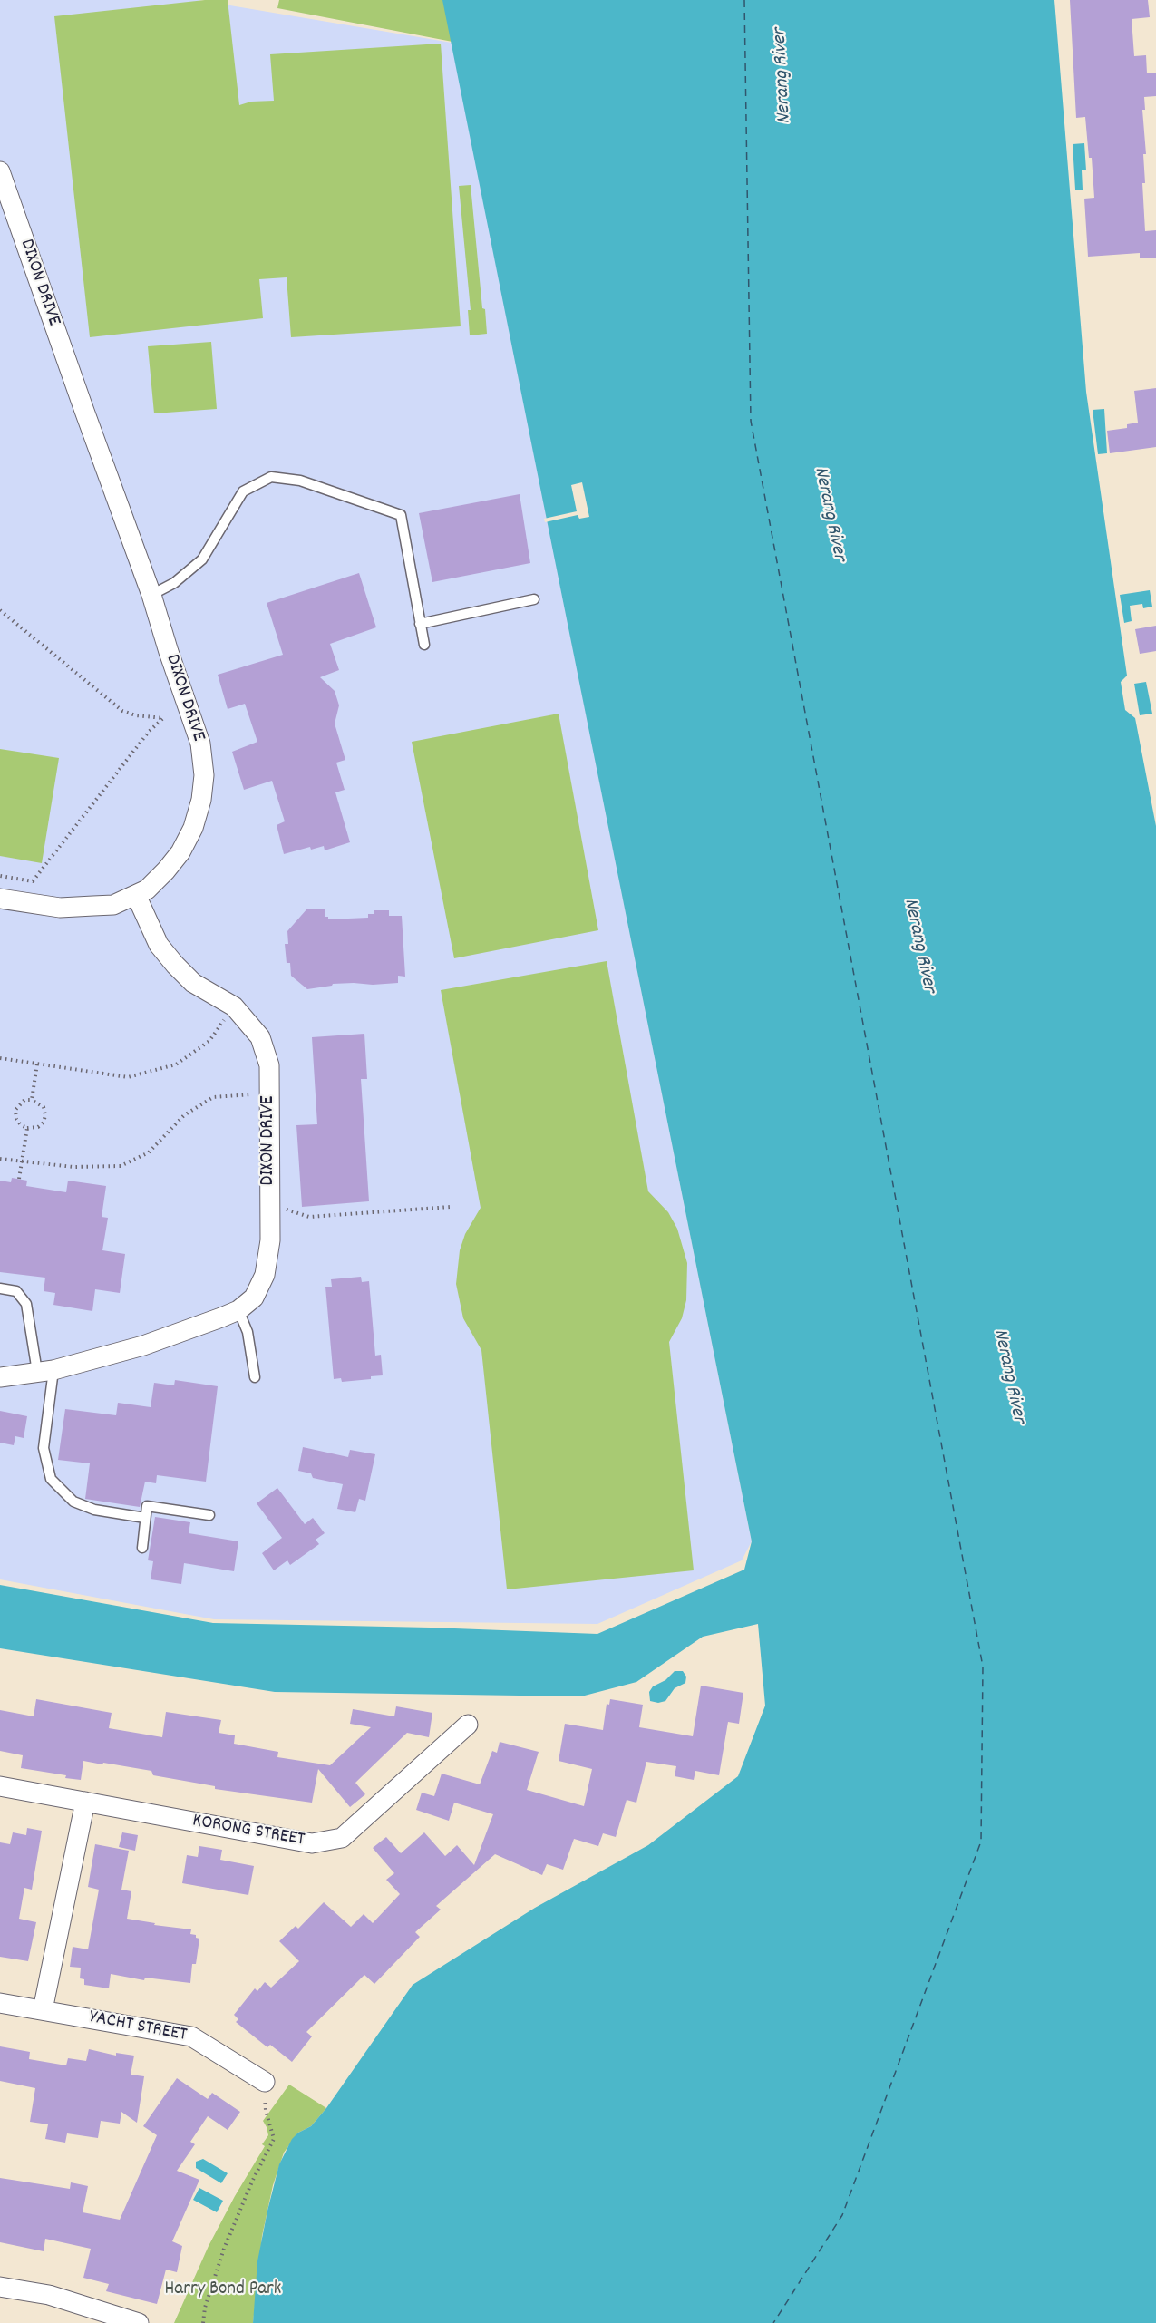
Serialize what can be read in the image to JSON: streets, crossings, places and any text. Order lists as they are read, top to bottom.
{
  "streets": {
    "street": ["DIXON DRIVE", "KORONG STREET", "YACHT STREET"]
  },
  "water": ["Nerang River"],
  "parks": ["Harry Bond Park"]
}
